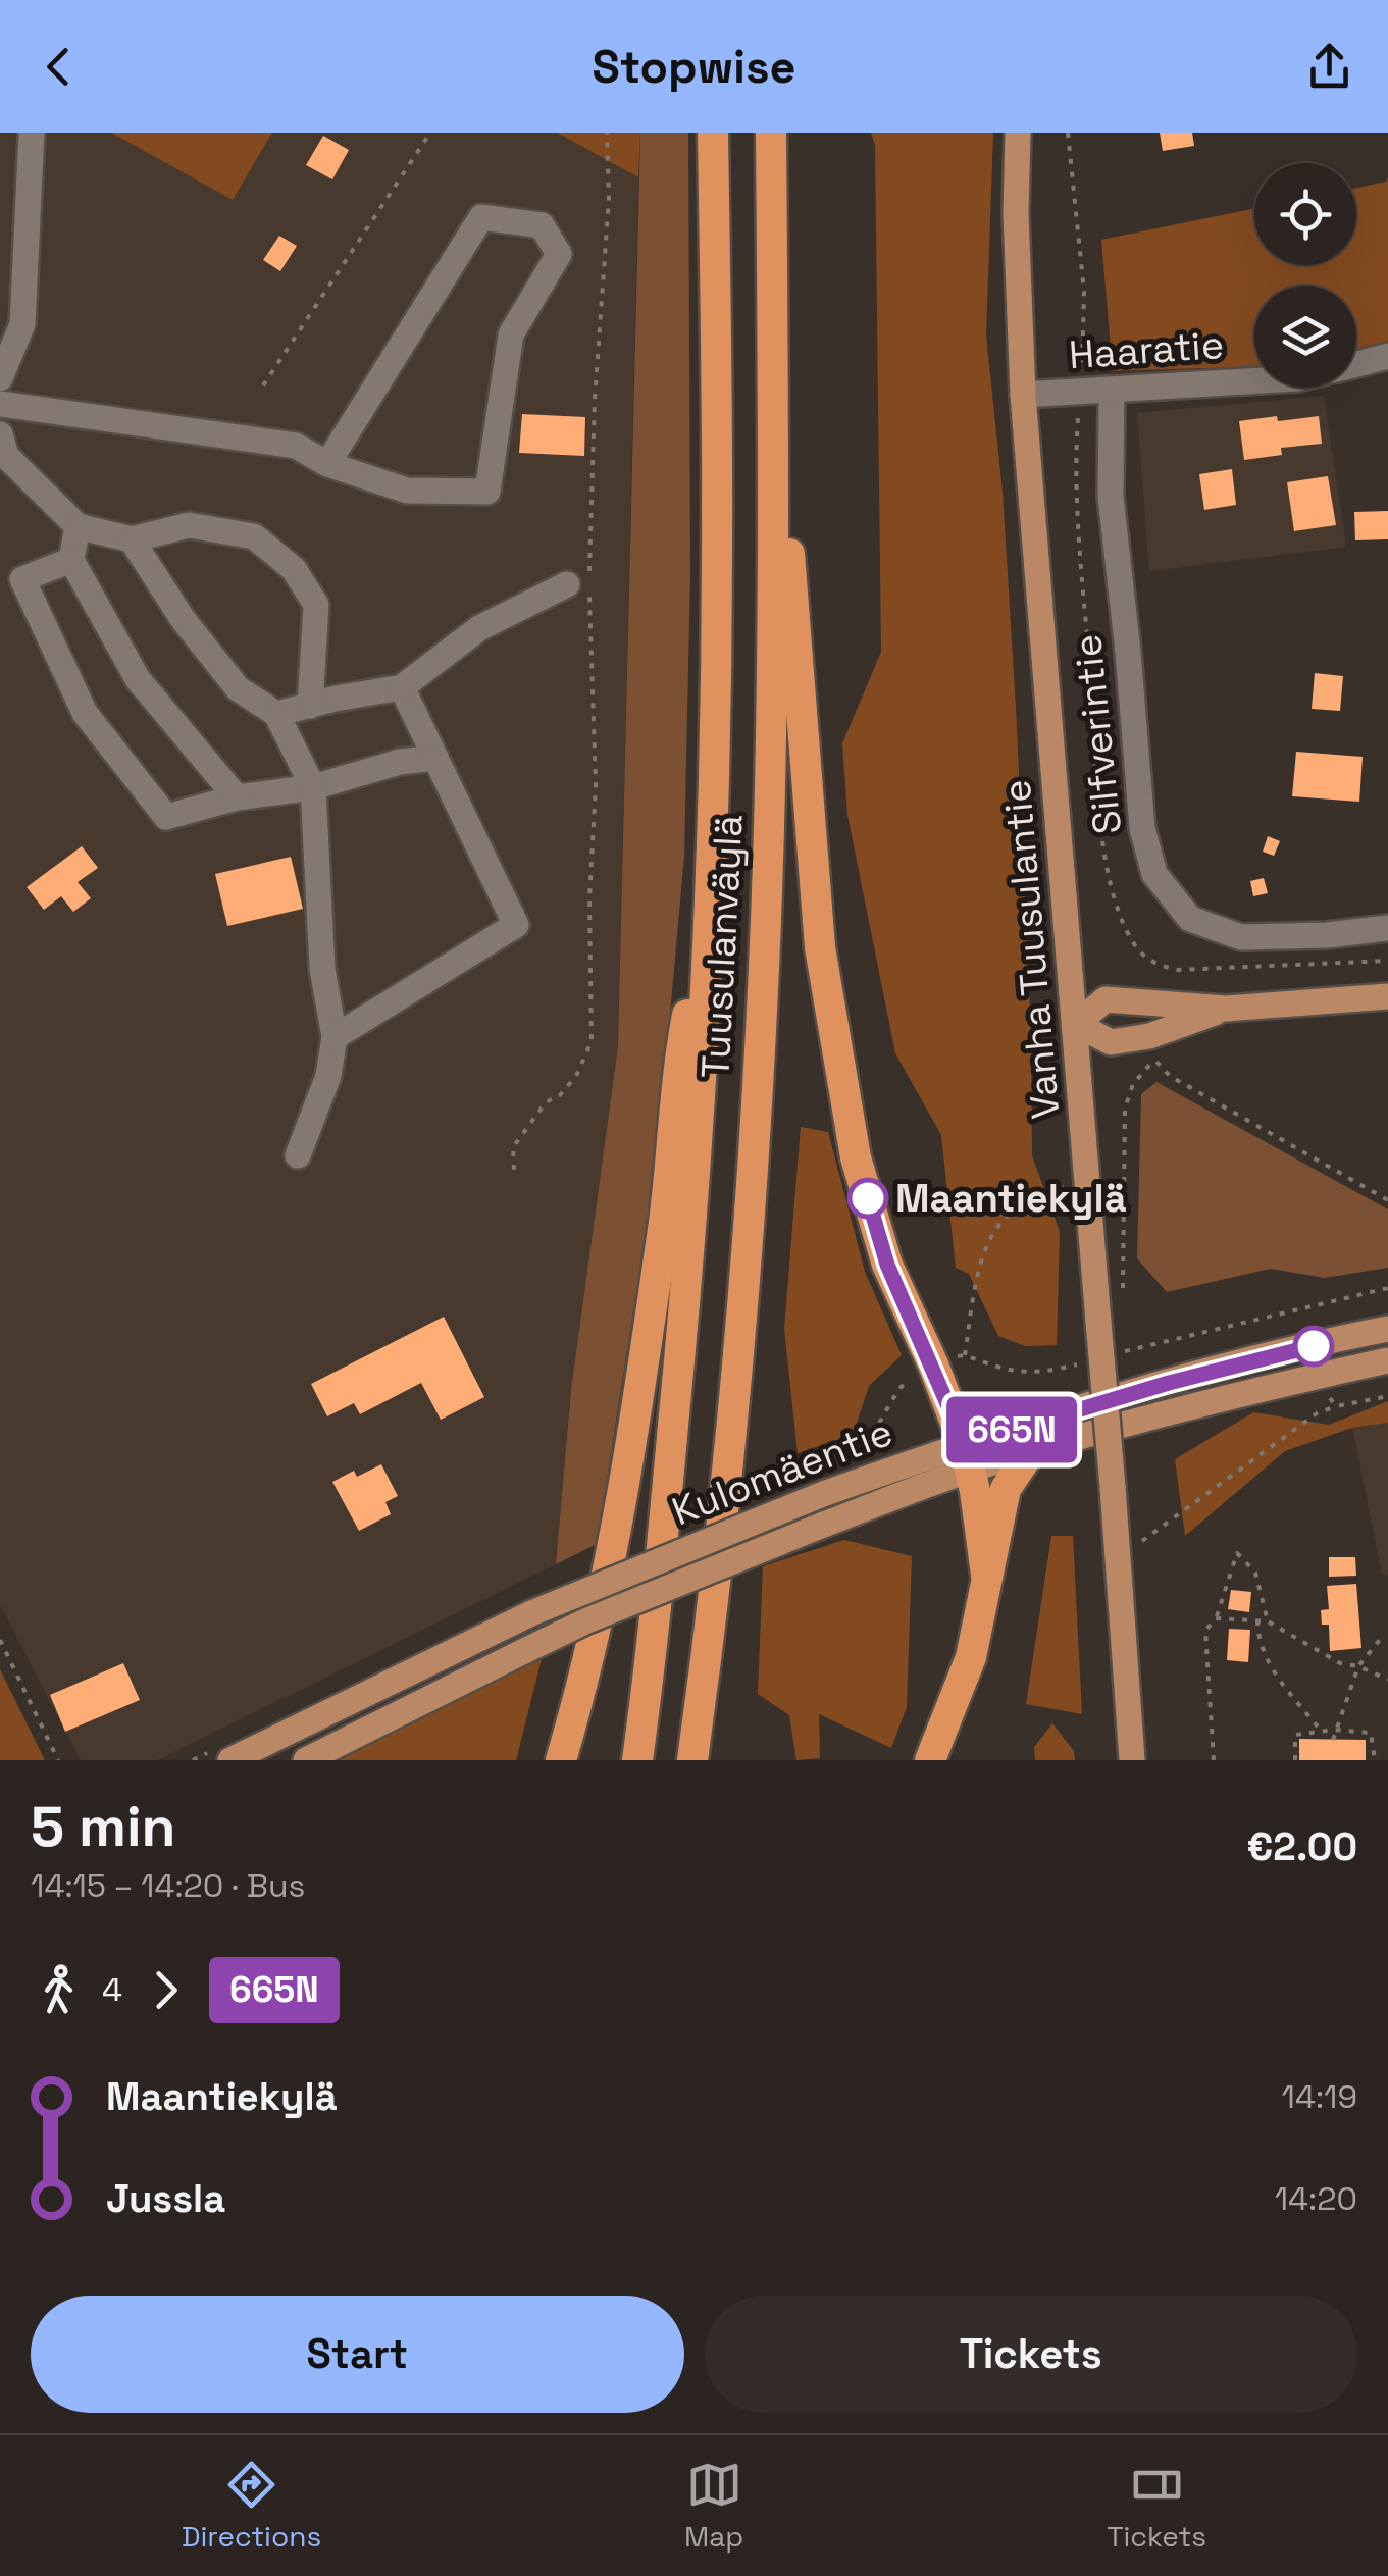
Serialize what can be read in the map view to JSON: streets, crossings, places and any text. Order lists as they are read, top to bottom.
{
  "streets": {
    "highway": ["Tuusulanväylä"],
    "main road": ["Vanha Tuusulantie", "Kulomäentie"],
    "street": ["Haaratie", "Silfverintie"]
  },
  "crossings": [
    ["Haaratie", "Silfverintie"],
    ["Haaratie", "Vanha Tuusulantie"]
  ],
  "places": ["Maantiekylä"],
  "lines": ["bus line 665N"],
  "page": {
    "header": "Stopwise",
    "on_map": "665N",
    "heading": ["5 min", "14:15 – 14:20 · Bus", "€2.00"],
    "legs": ["4", "665N"],
    "list": [
      {
        "name": "Maantiekylä",
        "value": "14:19"
      },
      {
        "name": "Jussla",
        "value": "14:20"
      }
    ],
    "buttons": ["Start", "Tickets"],
    "tabs": ["Directions", "Map", "Tickets"]
  }
}
